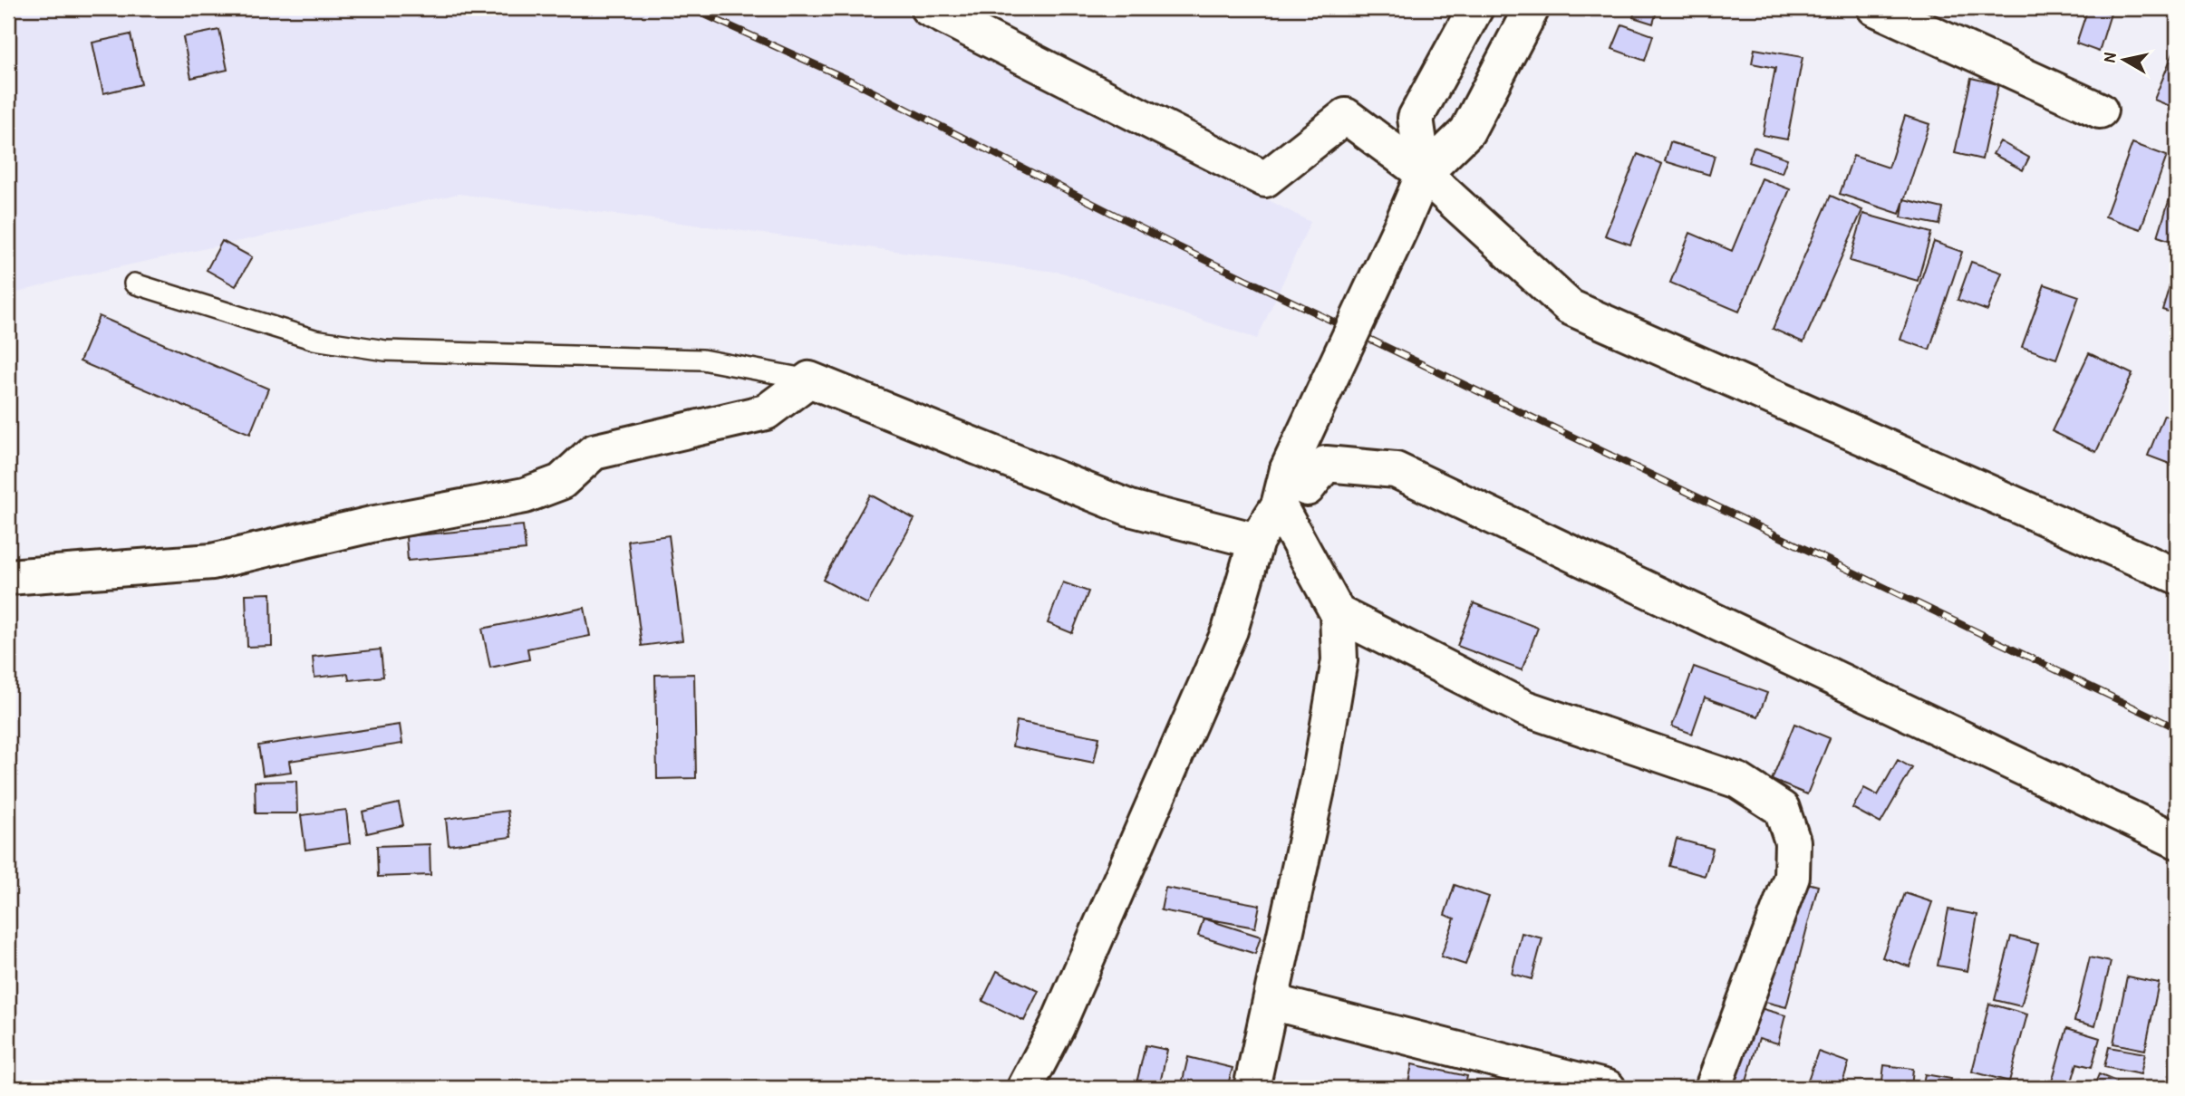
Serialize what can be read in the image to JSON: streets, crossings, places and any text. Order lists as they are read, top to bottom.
{
  "north": "left"
}
